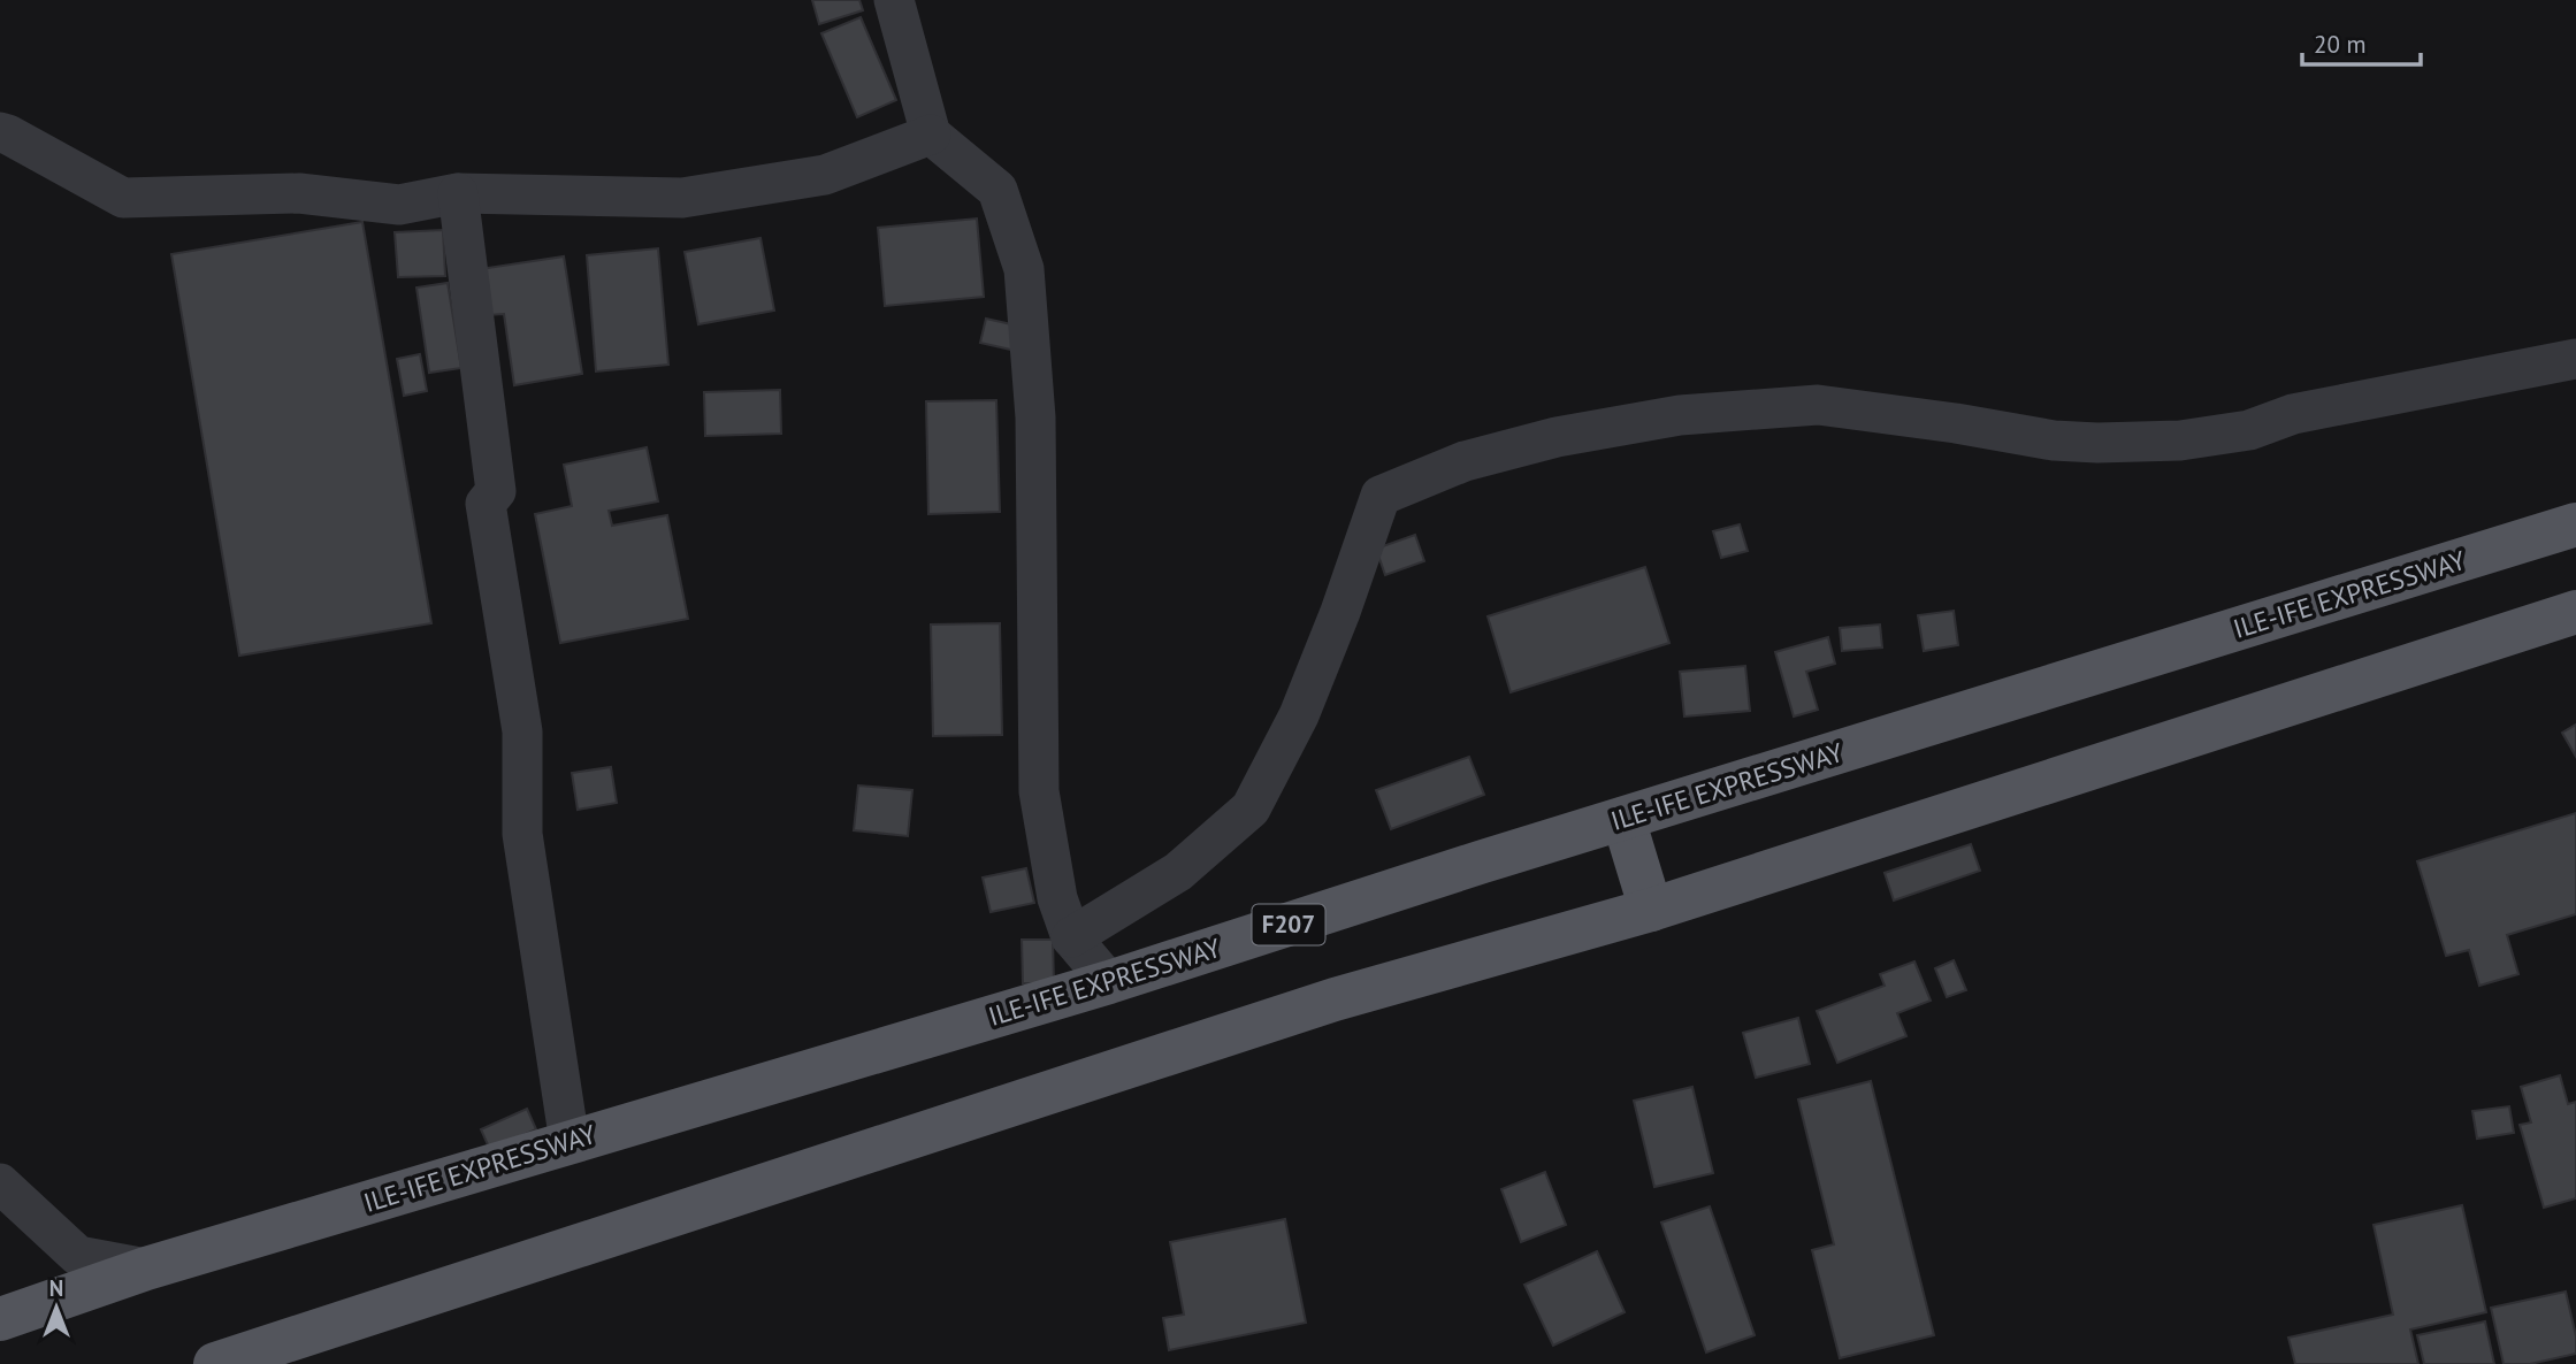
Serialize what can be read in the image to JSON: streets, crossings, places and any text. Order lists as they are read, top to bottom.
{
  "streets": {
    "main road": ["ILE-IFE EXPRESSWAY", "F207"]
  },
  "scale_bar": "20 m",
  "north": "top"
}
